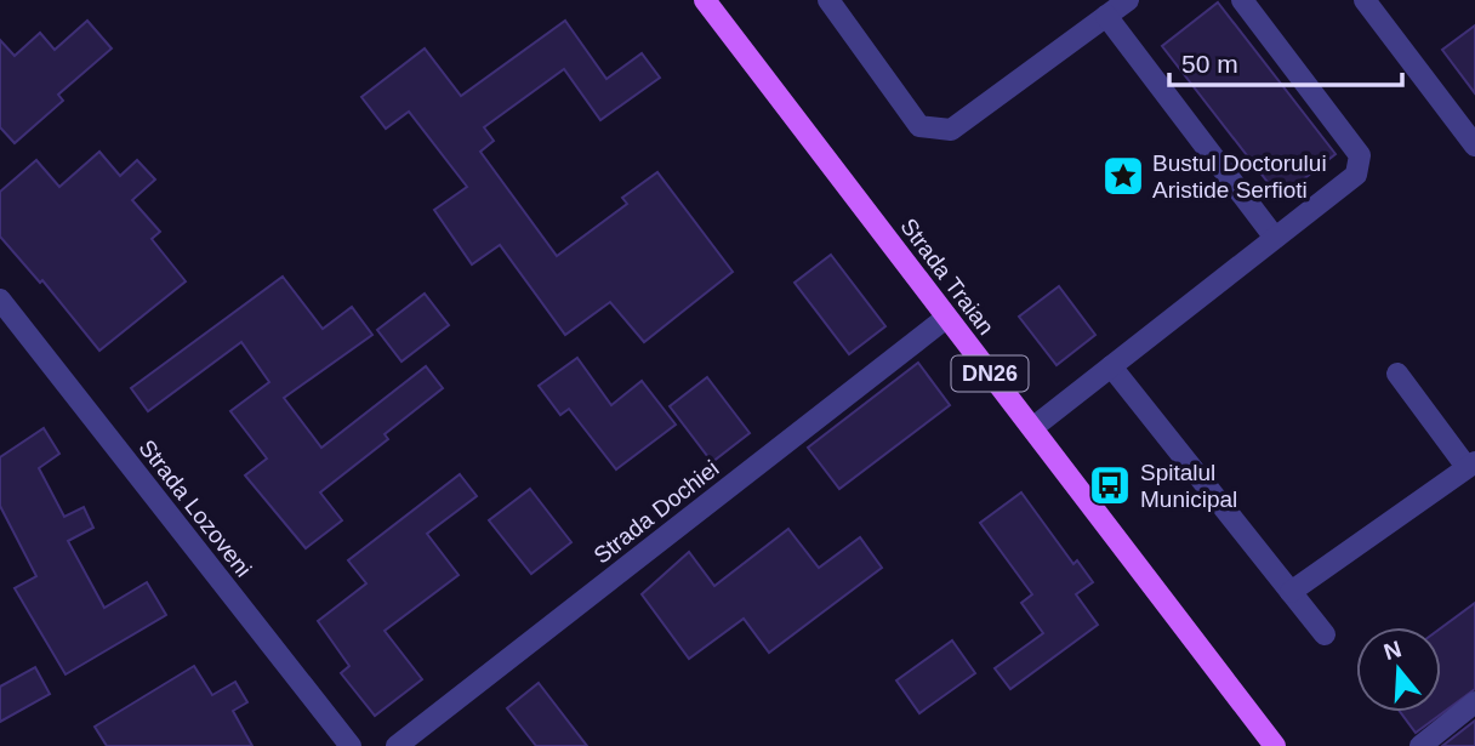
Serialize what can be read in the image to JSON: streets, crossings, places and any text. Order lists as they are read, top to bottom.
{
  "streets": {
    "main road": ["Strada Traian", "DN26"],
    "street": ["Strada Lozoveni", "Strada Dochiei"]
  },
  "crossings": [
    ["Strada Traian", "Strada Dochiei"]
  ],
  "places": {
    "place": ["Bustul Doctorului Aristide Serfioti"],
    "bus stop": ["Spitalul Municipal"]
  },
  "scale_bar": "50 m",
  "north": "top"
}
